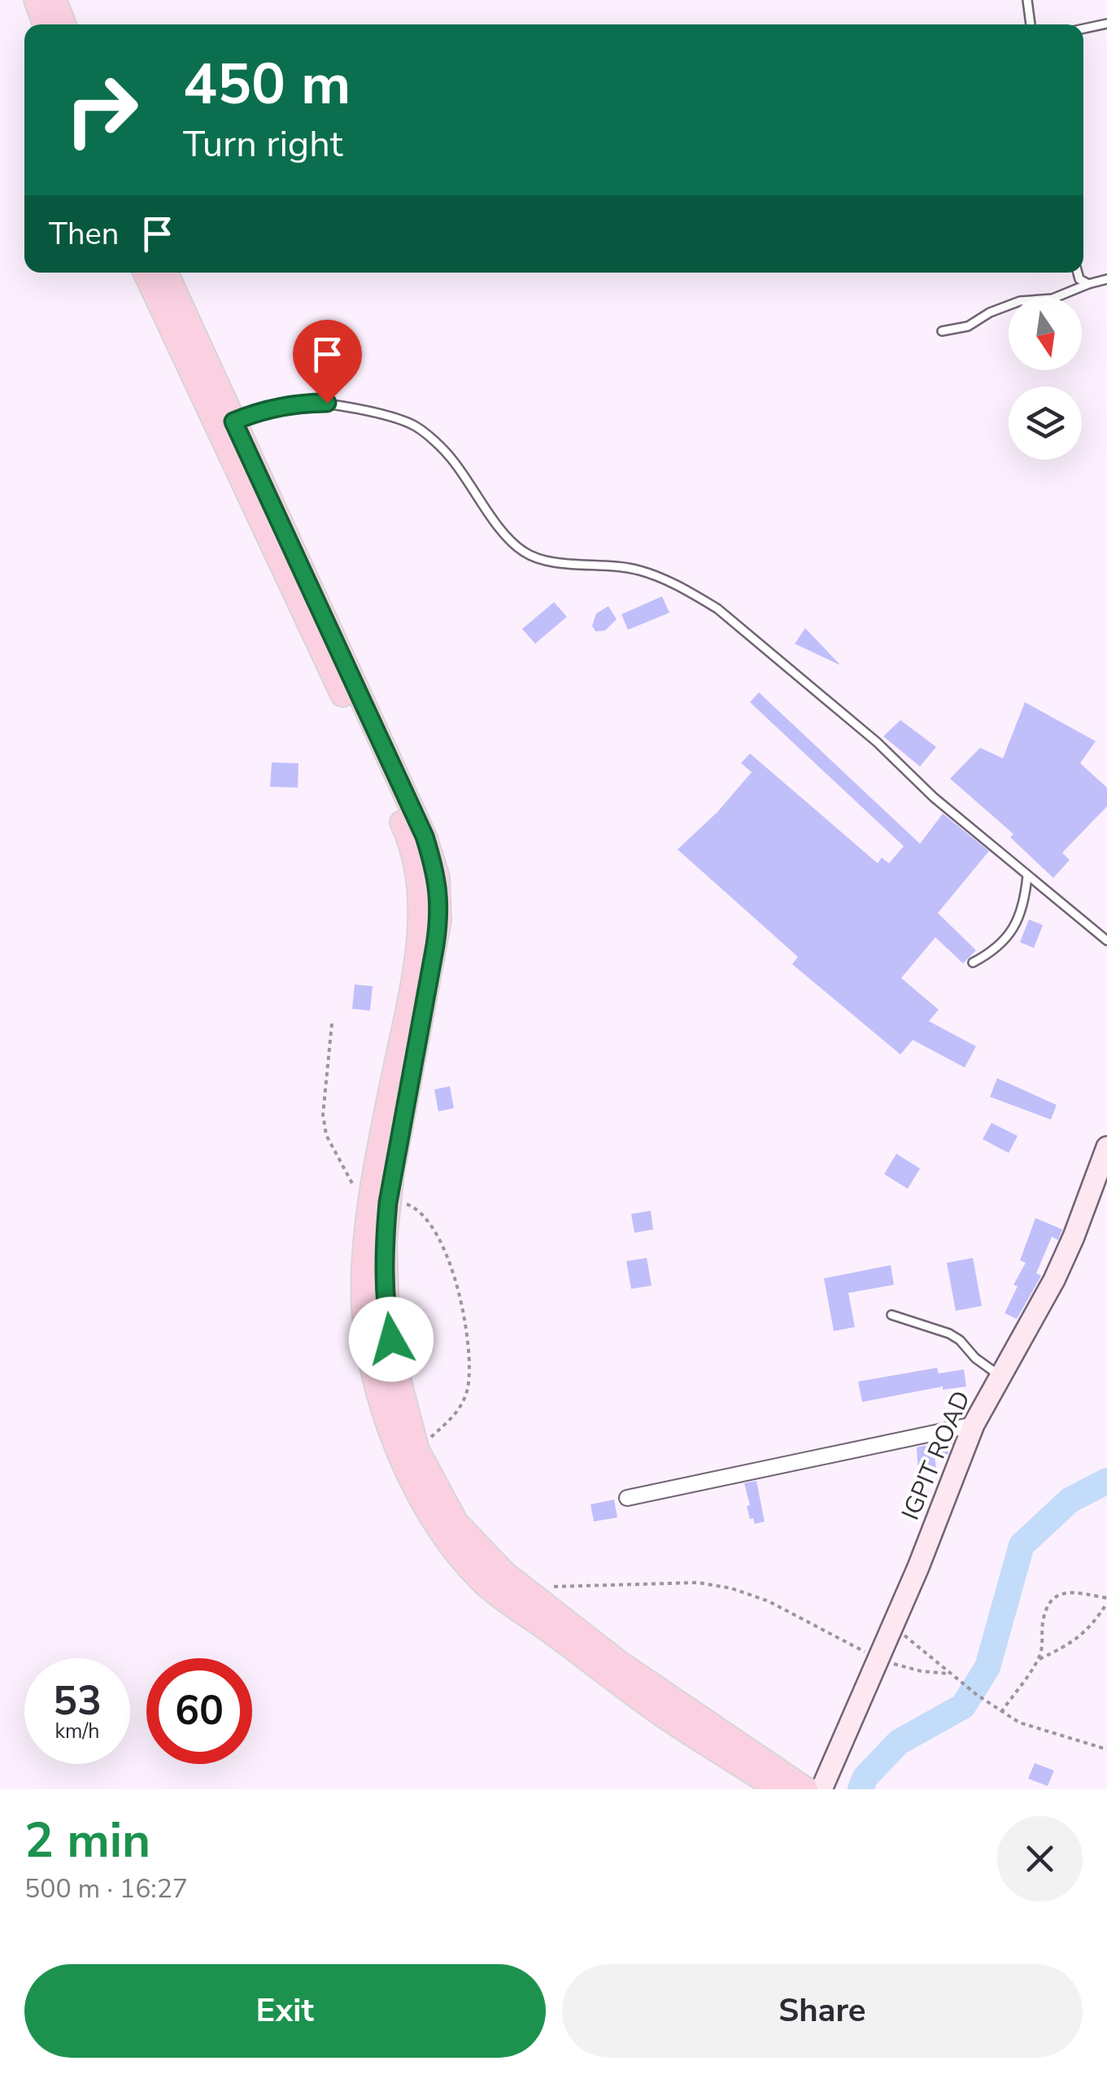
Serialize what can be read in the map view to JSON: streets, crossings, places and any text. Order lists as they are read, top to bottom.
{
  "streets": {
    "street": ["IGPIT ROAD"]
  },
  "north": "bottom",
  "page": {
    "turn": ["450 m", "Turn right"],
    "then": "Then",
    "speed": "53 km/h",
    "limit": "60",
    "heading": ["2 min", "500 m · 16:27"],
    "buttons": ["Exit", "Share"]
  }
}
